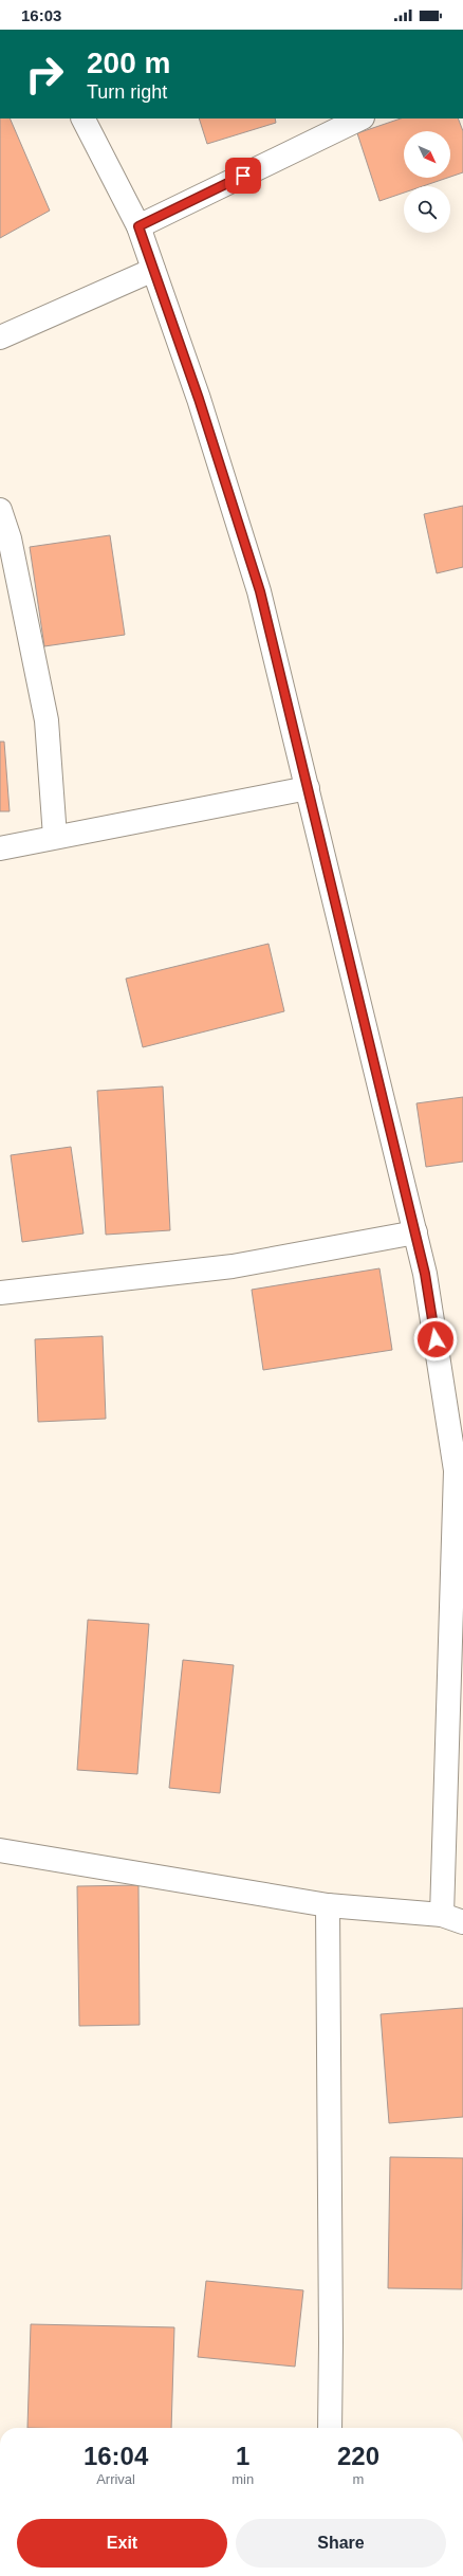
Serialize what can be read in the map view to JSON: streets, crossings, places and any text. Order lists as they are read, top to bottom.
{
  "north": "bottom right",
  "page": {
    "status": "16:03",
    "turn": ["200 m", "Turn right"],
    "eta": [
      "16:04",
      "Arrival",
      "1",
      "min",
      "220",
      "m"
    ],
    "buttons": ["Exit", "Share"]
  }
}
